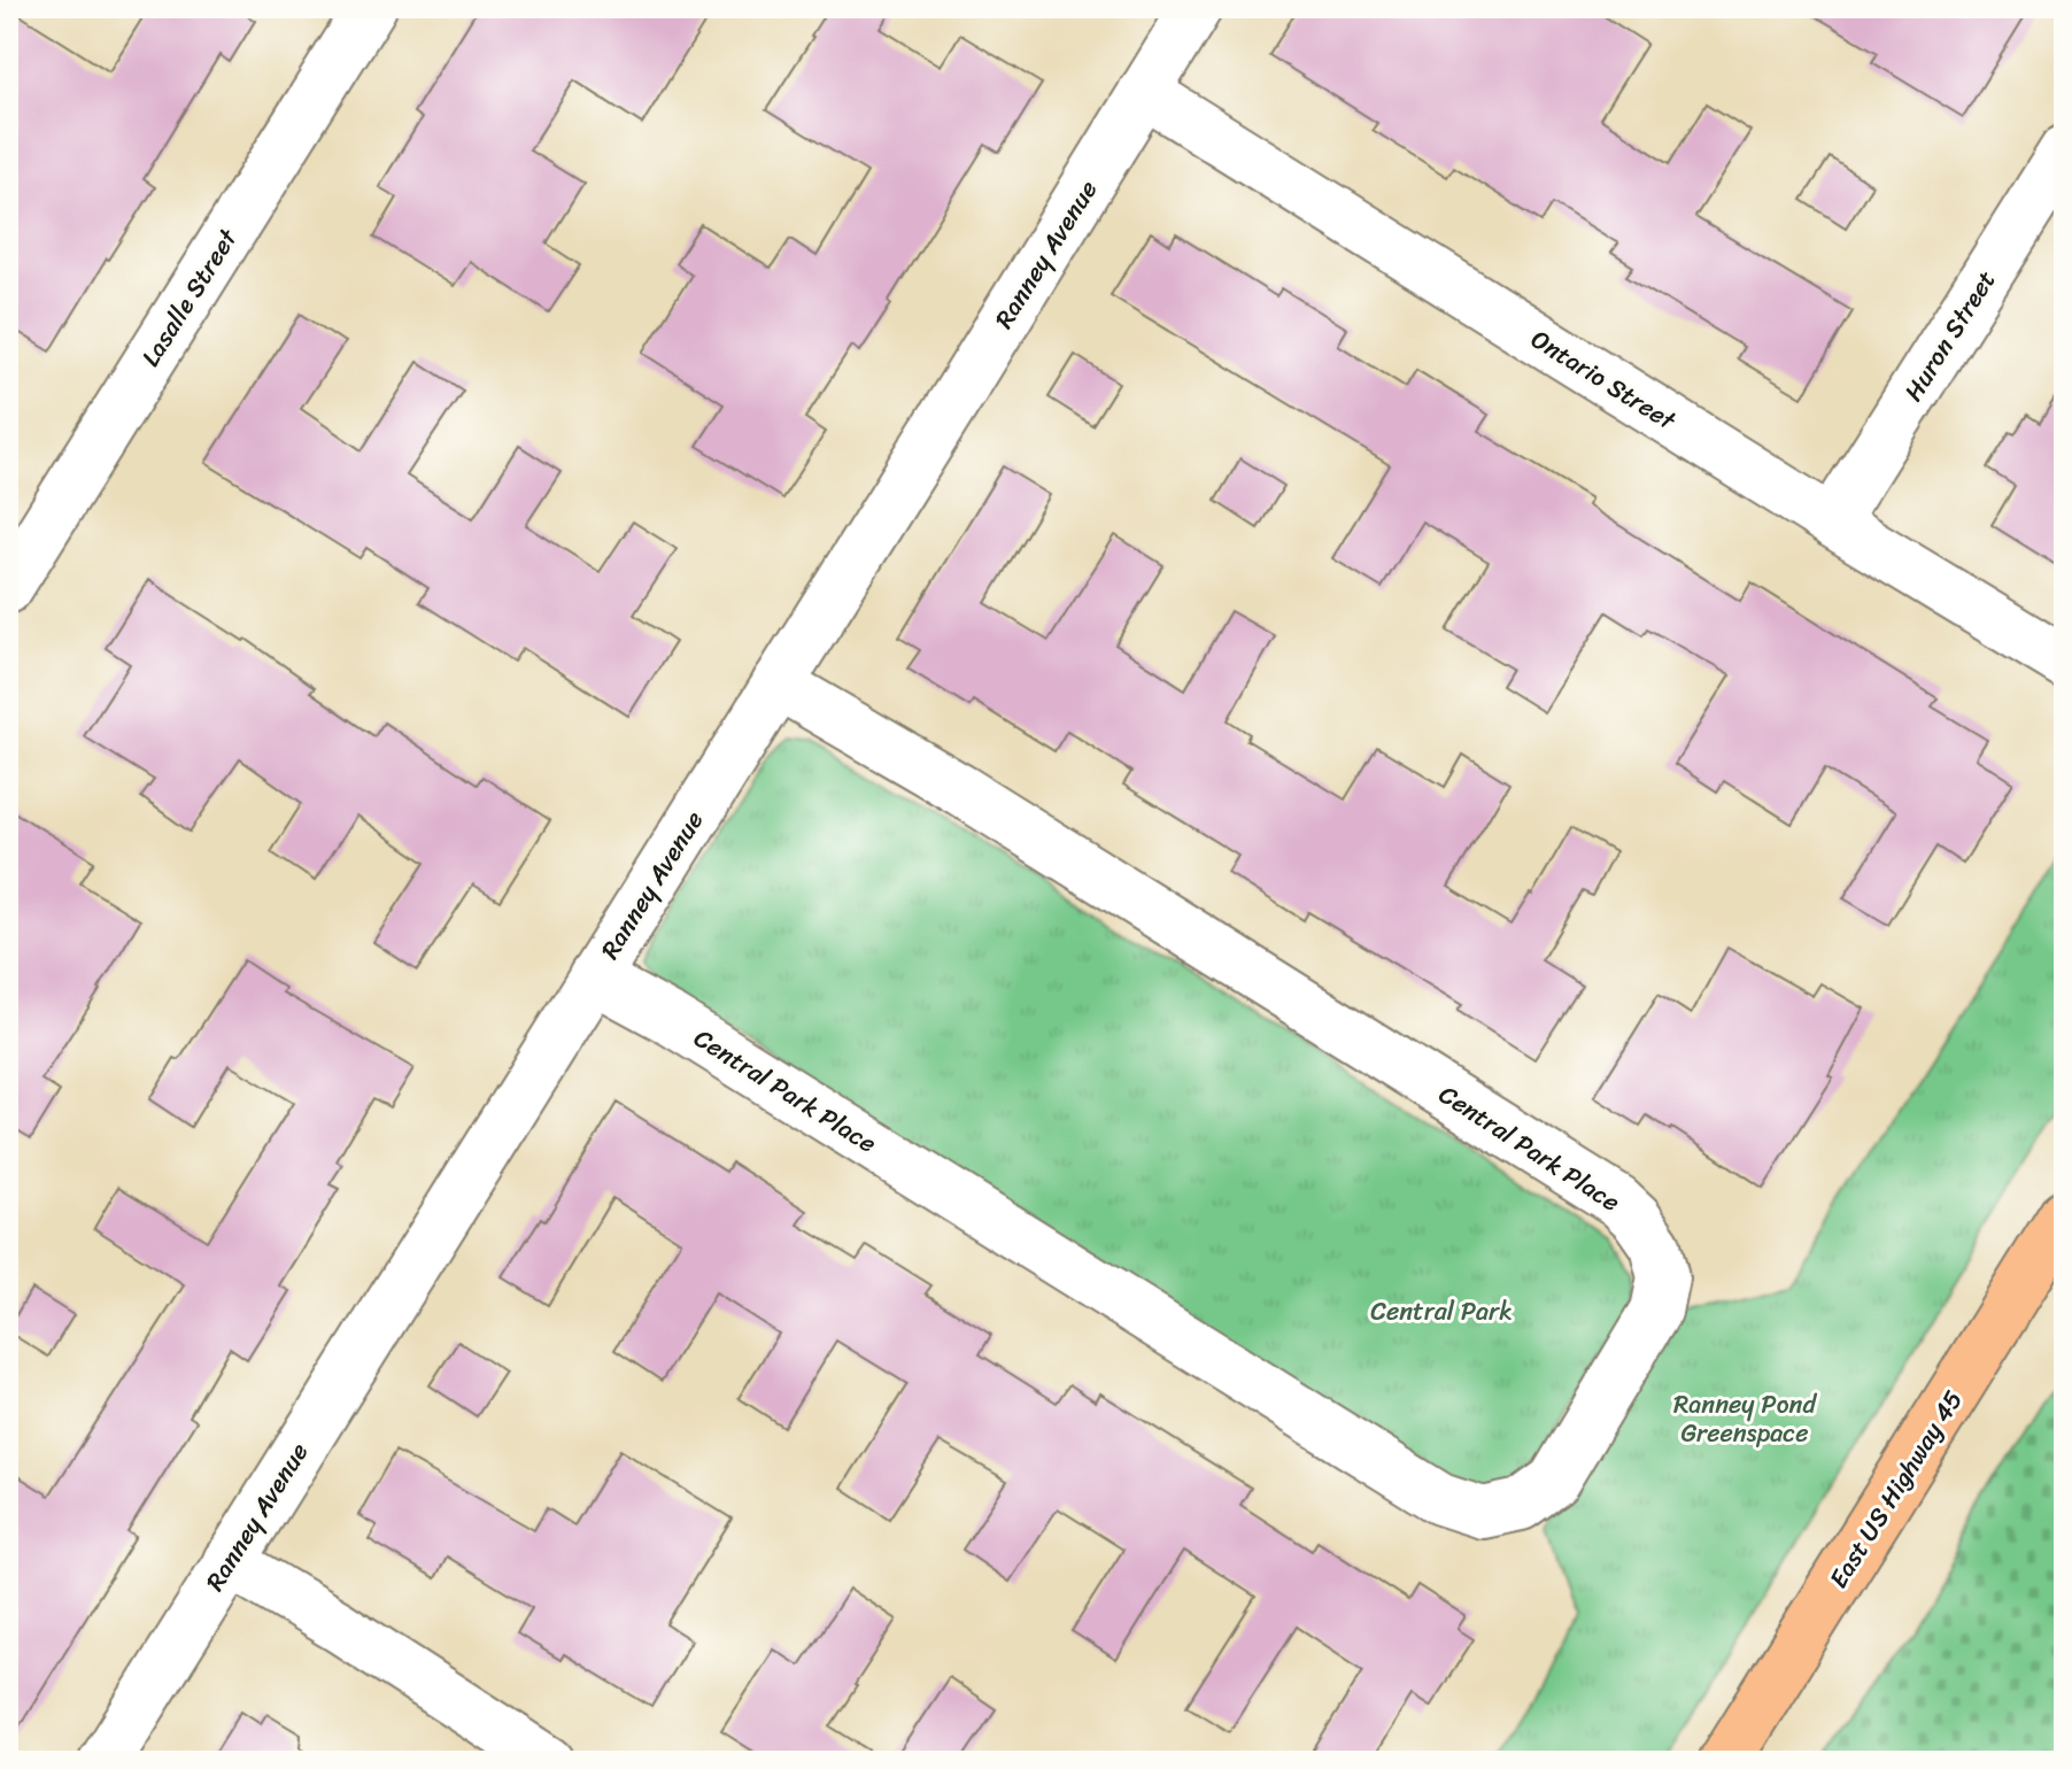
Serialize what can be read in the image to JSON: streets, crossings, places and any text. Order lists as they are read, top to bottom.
{
  "streets": {
    "main road": ["East US Highway 45"],
    "street": [
      "Ranney Avenue",
      "Lasalle Street",
      "Huron Street",
      "Ontario Street",
      "Central Park Place"
    ]
  },
  "crossings": [
    ["Ranney Avenue", "Ontario Street"],
    ["Ranney Avenue", "Central Park Place"],
    ["Huron Street", "Ontario Street"]
  ],
  "parks": ["Central Park", "Ranney Pond Greenspace"]
}
